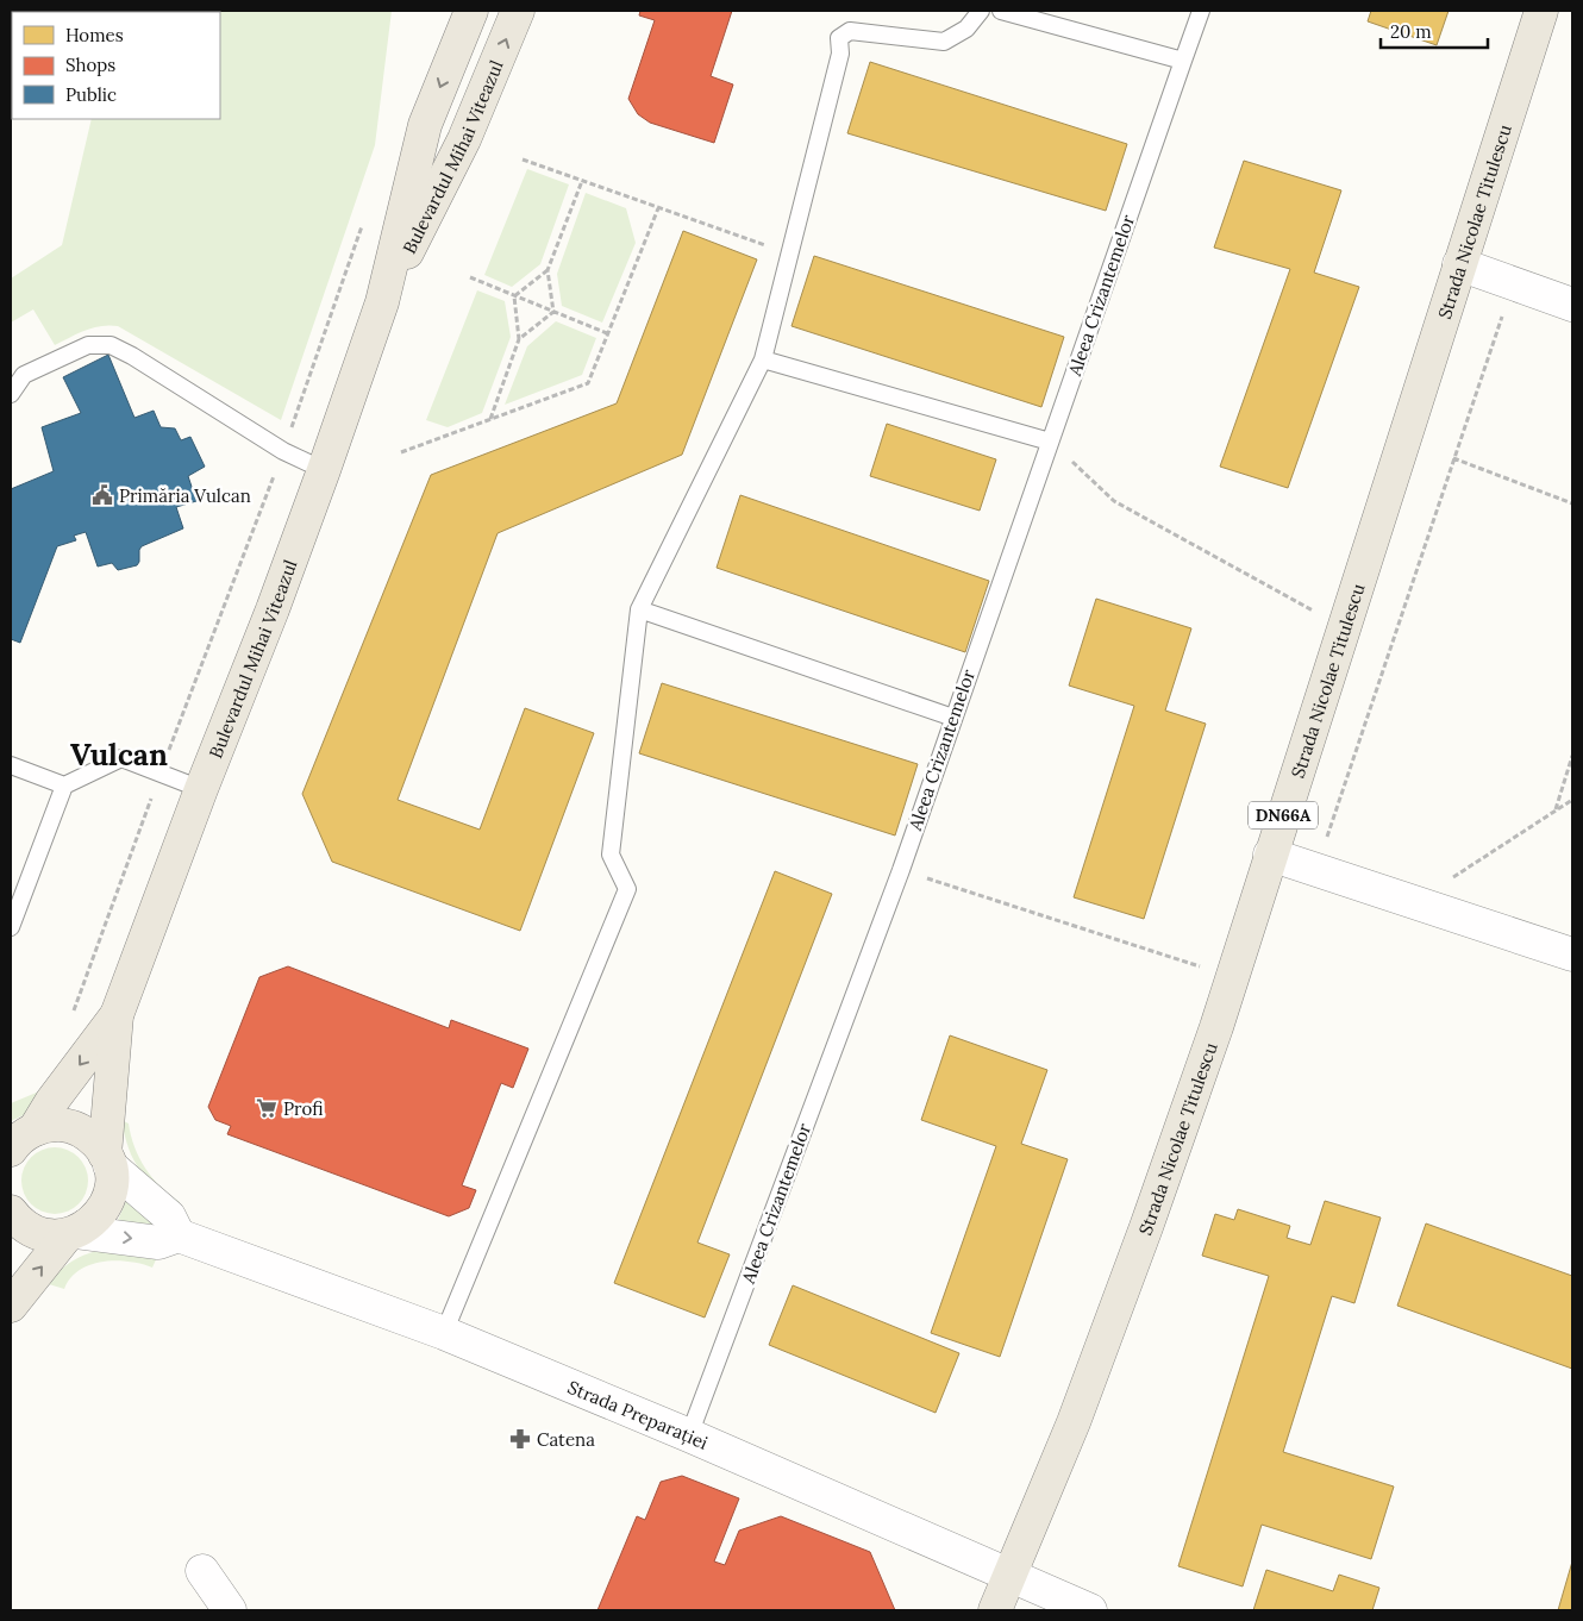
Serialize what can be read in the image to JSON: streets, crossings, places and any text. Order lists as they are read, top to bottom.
{
  "streets": {
    "main road": ["Bulevardul Mihai Viteazul", "Strada Nicolae Titulescu", "DN66A"],
    "street": ["Strada Preparației"],
    "lane": ["Aleea Crizantemelor"]
  },
  "crossings": [
    ["Strada Nicolae Titulescu", "Strada Preparației"],
    ["Aleea Crizantemelor", "Strada Preparației"]
  ],
  "districts": ["Vulcan"],
  "places": {
    "public building": ["Primăria Vulcan"],
    "supermarket": ["Profi"],
    "pharmacy": ["Catena"]
  },
  "legend": ["Homes", "Shops", "Public"],
  "scale_bar": "20 m"
}
